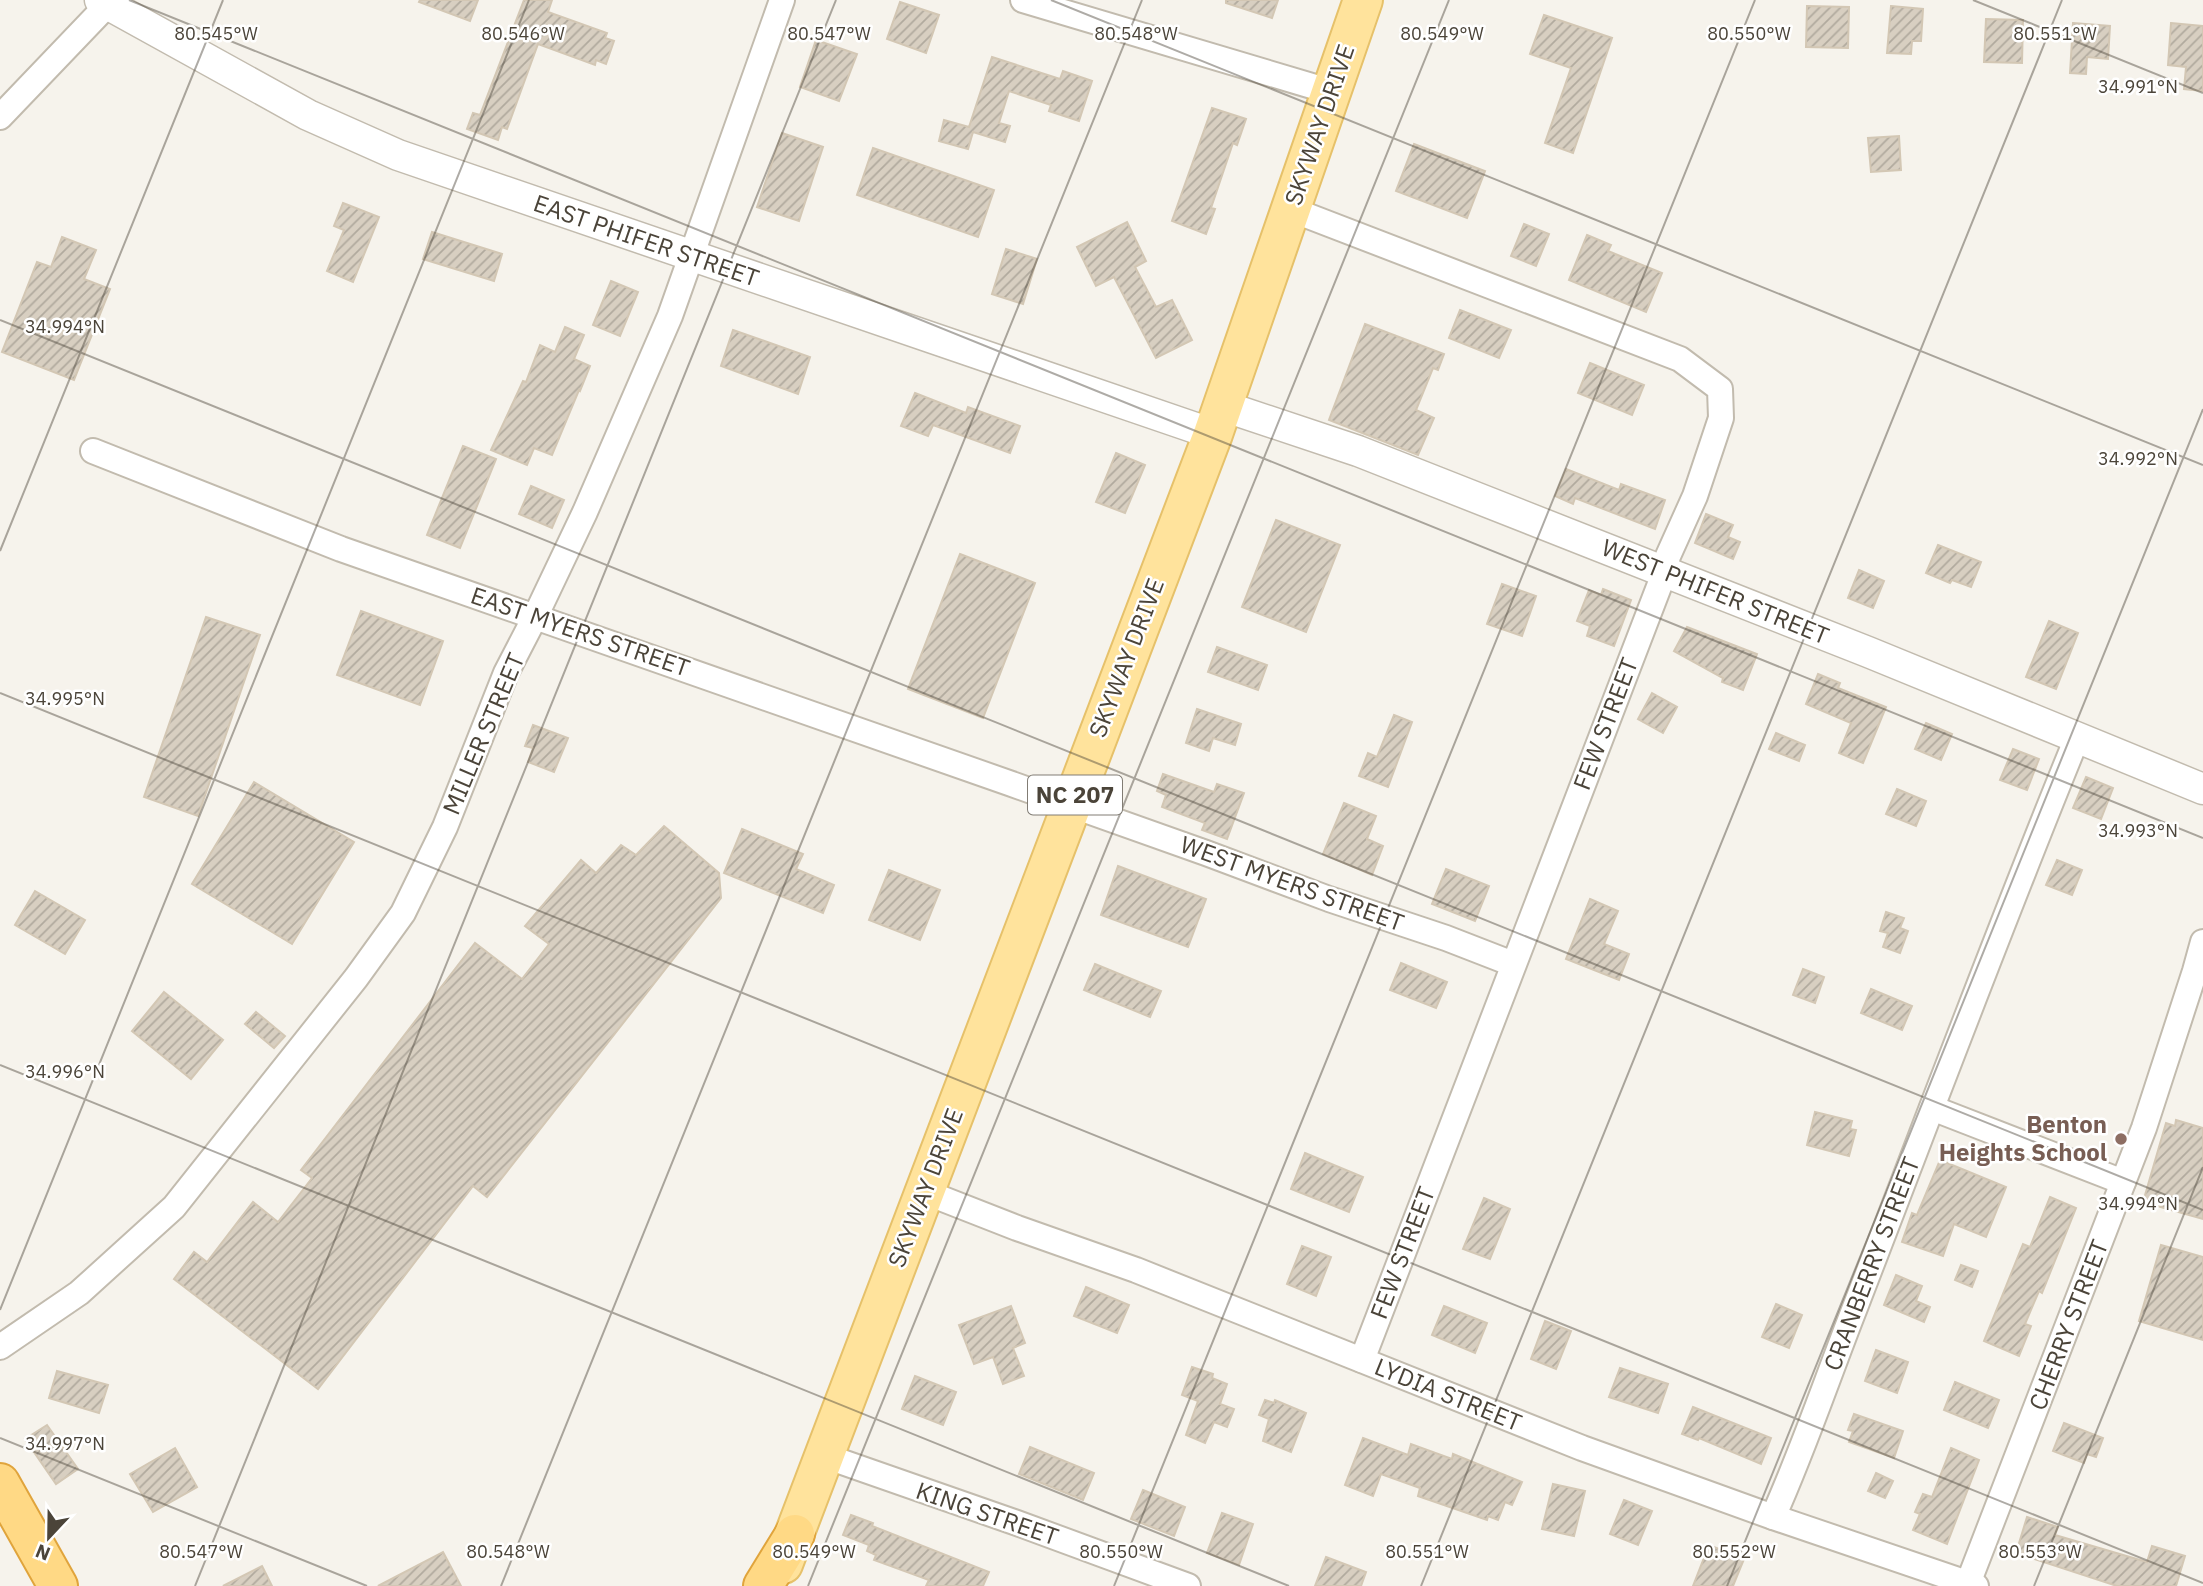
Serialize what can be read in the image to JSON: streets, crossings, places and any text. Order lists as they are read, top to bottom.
{
  "streets": {
    "main road": ["SKYWAY DRIVE", "NC 207"],
    "street": [
      "EAST PHIFER STREET",
      "WEST PHIFER STREET",
      "EAST MYERS STREET",
      "FEW STREET",
      "MILLER STREET",
      "WEST MYERS STREET",
      "CRANBERRY STREET",
      "CHERRY STREET",
      "LYDIA STREET",
      "KING STREET"
    ]
  },
  "crossings": [
    ["SKYWAY DRIVE", "EAST PHIFER STREET"],
    ["SKYWAY DRIVE", "WEST PHIFER STREET"],
    ["SKYWAY DRIVE", "EAST MYERS STREET"],
    ["SKYWAY DRIVE", "FEW STREET"],
    ["SKYWAY DRIVE", "WEST MYERS STREET"],
    ["SKYWAY DRIVE", "LYDIA STREET"],
    ["SKYWAY DRIVE", "KING STREET"],
    ["EAST PHIFER STREET", "WEST PHIFER STREET"],
    ["EAST PHIFER STREET", "MILLER STREET"],
    ["WEST PHIFER STREET", "FEW STREET"],
    ["WEST PHIFER STREET", "CRANBERRY STREET"],
    ["EAST MYERS STREET", "MILLER STREET"],
    ["EAST MYERS STREET", "WEST MYERS STREET"],
    ["FEW STREET", "WEST MYERS STREET"],
    ["FEW STREET", "LYDIA STREET"],
    ["CRANBERRY STREET", "LYDIA STREET"],
    ["CHERRY STREET", "LYDIA STREET"]
  ],
  "places": ["Benton Heights School"],
  "north": "bottom",
  "coordinates": [
    "80.546°W",
    "80.545°W",
    "80.547°W",
    "80.548°W",
    "80.549°W",
    "80.550°W",
    "80.551°W",
    "34.991°N",
    "34.994°N",
    "34.992°N",
    "34.995°N",
    "34.993°N",
    "34.996°N",
    "34.997°N",
    "80.552°W",
    "80.553°W"
  ]
}
